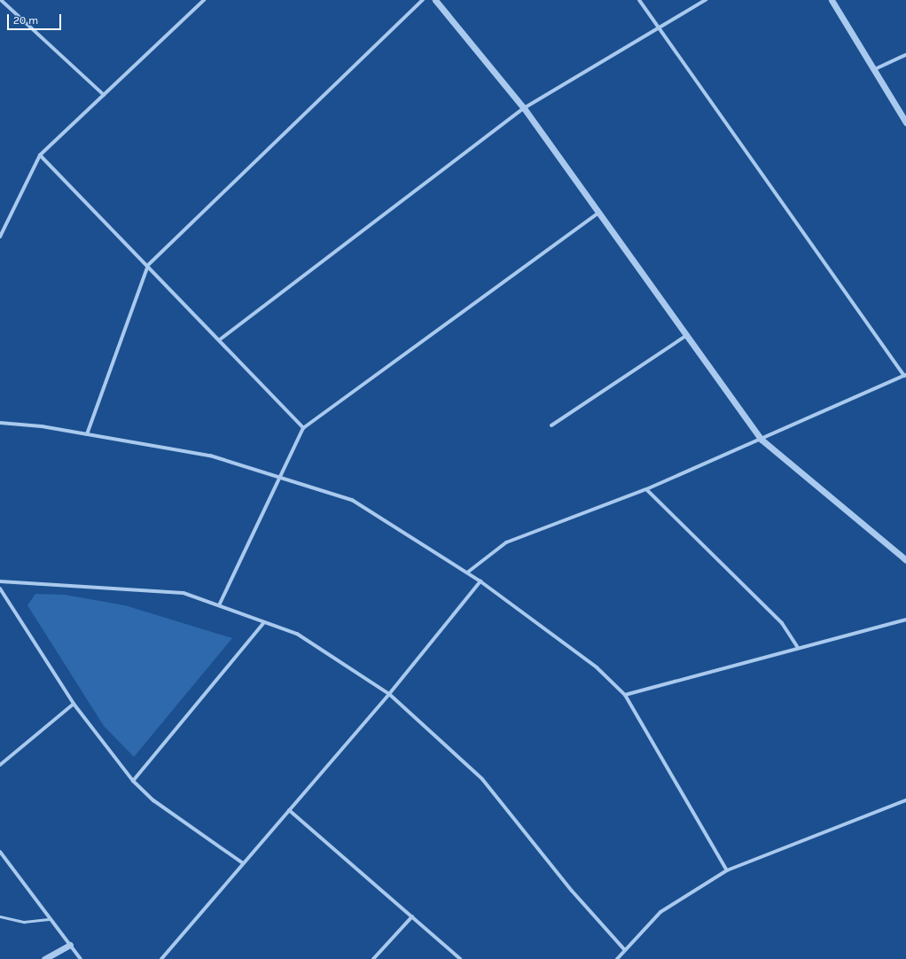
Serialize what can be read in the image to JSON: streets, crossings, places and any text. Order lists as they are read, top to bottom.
{
  "scale_bar": "20 m"
}
